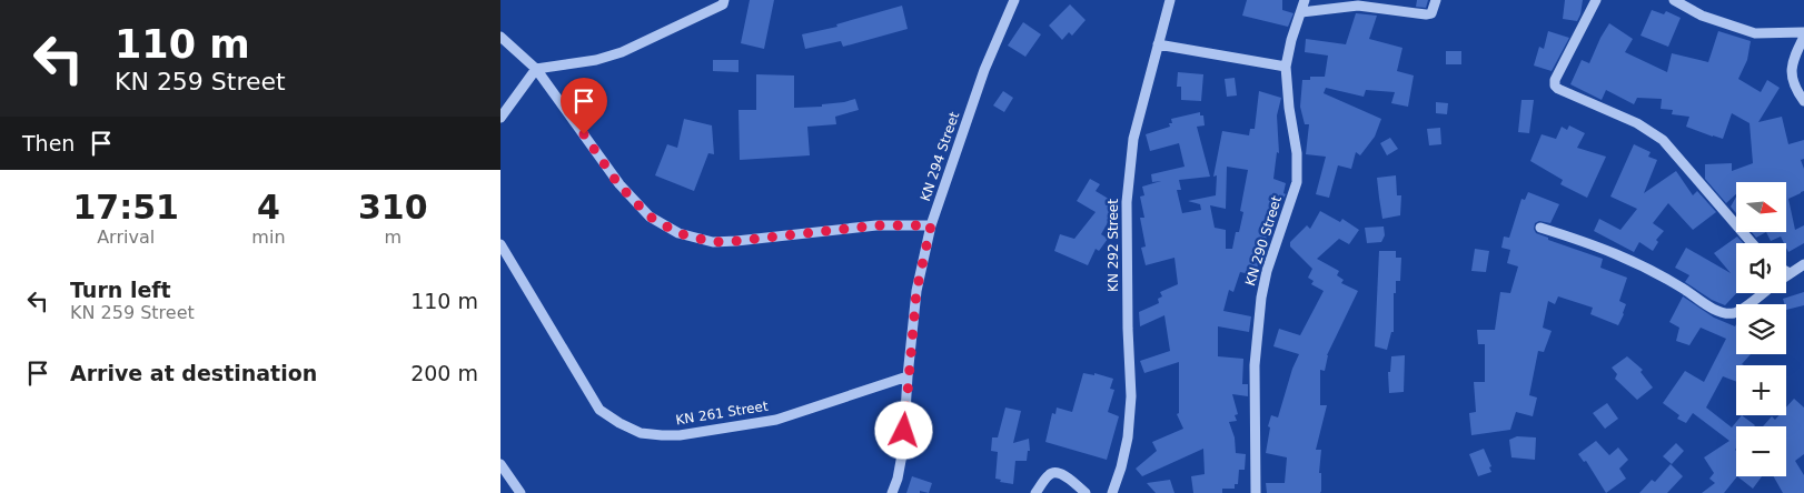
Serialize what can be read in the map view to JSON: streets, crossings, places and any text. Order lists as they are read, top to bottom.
{
  "streets": {
    "street": [
      "KN 294 Street",
      "KN 290 Street",
      "KN 292 Street",
      "KN 261 Street"
    ]
  },
  "crossings": [
    ["KN 294 Street", "KN 261 Street"]
  ],
  "north": "right",
  "page": {
    "turn": ["110 m", "KN 259 Street"],
    "then": "Then",
    "eta": [
      "17:51",
      "Arrival",
      "4",
      "min",
      "310",
      "m"
    ],
    "map_buttons": ["+", "−"],
    "list": [
      {
        "name": "Turn left",
        "note": "KN 259 Street",
        "value": "110 m"
      },
      {
        "name": "Arrive at destination",
        "value": "200 m"
      }
    ]
  }
}
